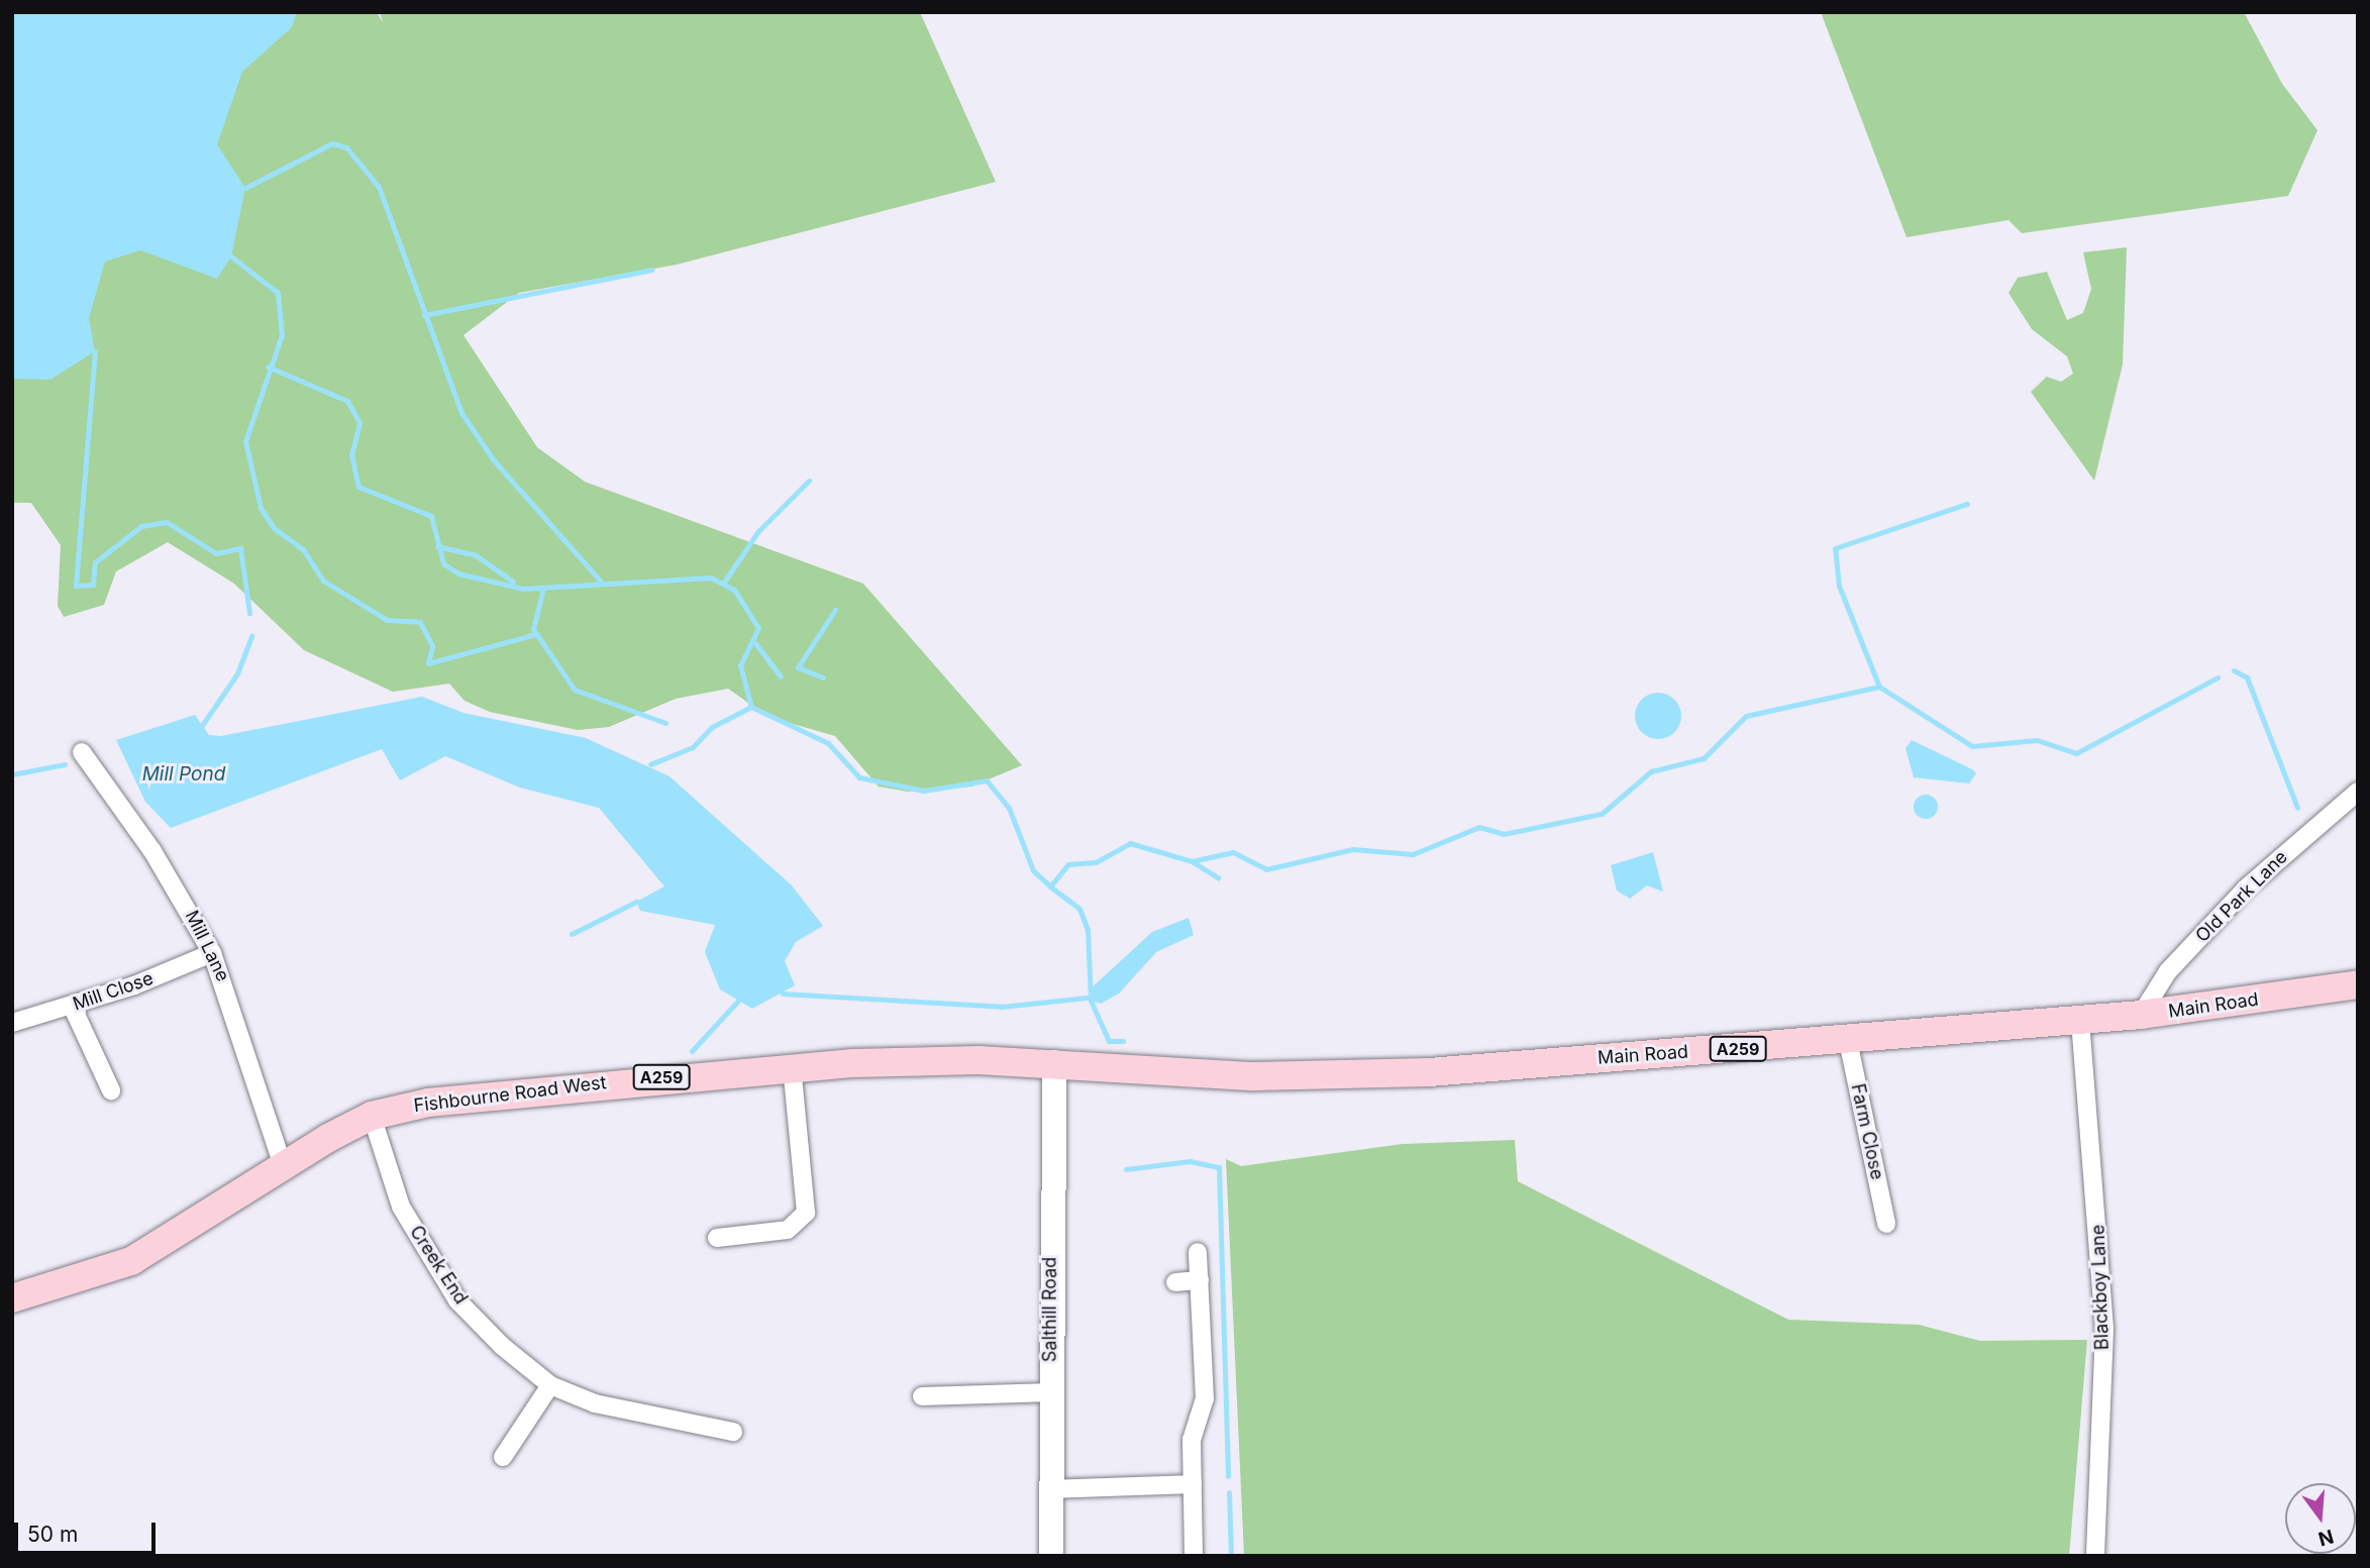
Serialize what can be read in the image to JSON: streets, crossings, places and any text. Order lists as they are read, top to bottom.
{
  "streets": {
    "main road": ["Main Road", "A259", "Fishbourne Road West"],
    "street": [
      "Old Park Lane",
      "Mill Lane",
      "Mill Close",
      "Farm Close",
      "Creek End",
      "Blackboy Lane",
      "Salthill Road"
    ]
  },
  "crossings": [
    ["Old Park Lane", "Main Road"],
    ["Mill Lane", "Mill Close"],
    ["Mill Lane", "Fishbourne Road West"],
    ["Main Road", "Fishbourne Road West"],
    ["Main Road", "Farm Close"],
    ["Main Road", "Blackboy Lane"],
    ["Main Road", "Salthill Road"],
    ["Fishbourne Road West", "Creek End"],
    ["Fishbourne Road West", "Salthill Road"]
  ],
  "water": ["Mill Pond"],
  "scale_bar": "50 m",
  "north": "bottom"
}
